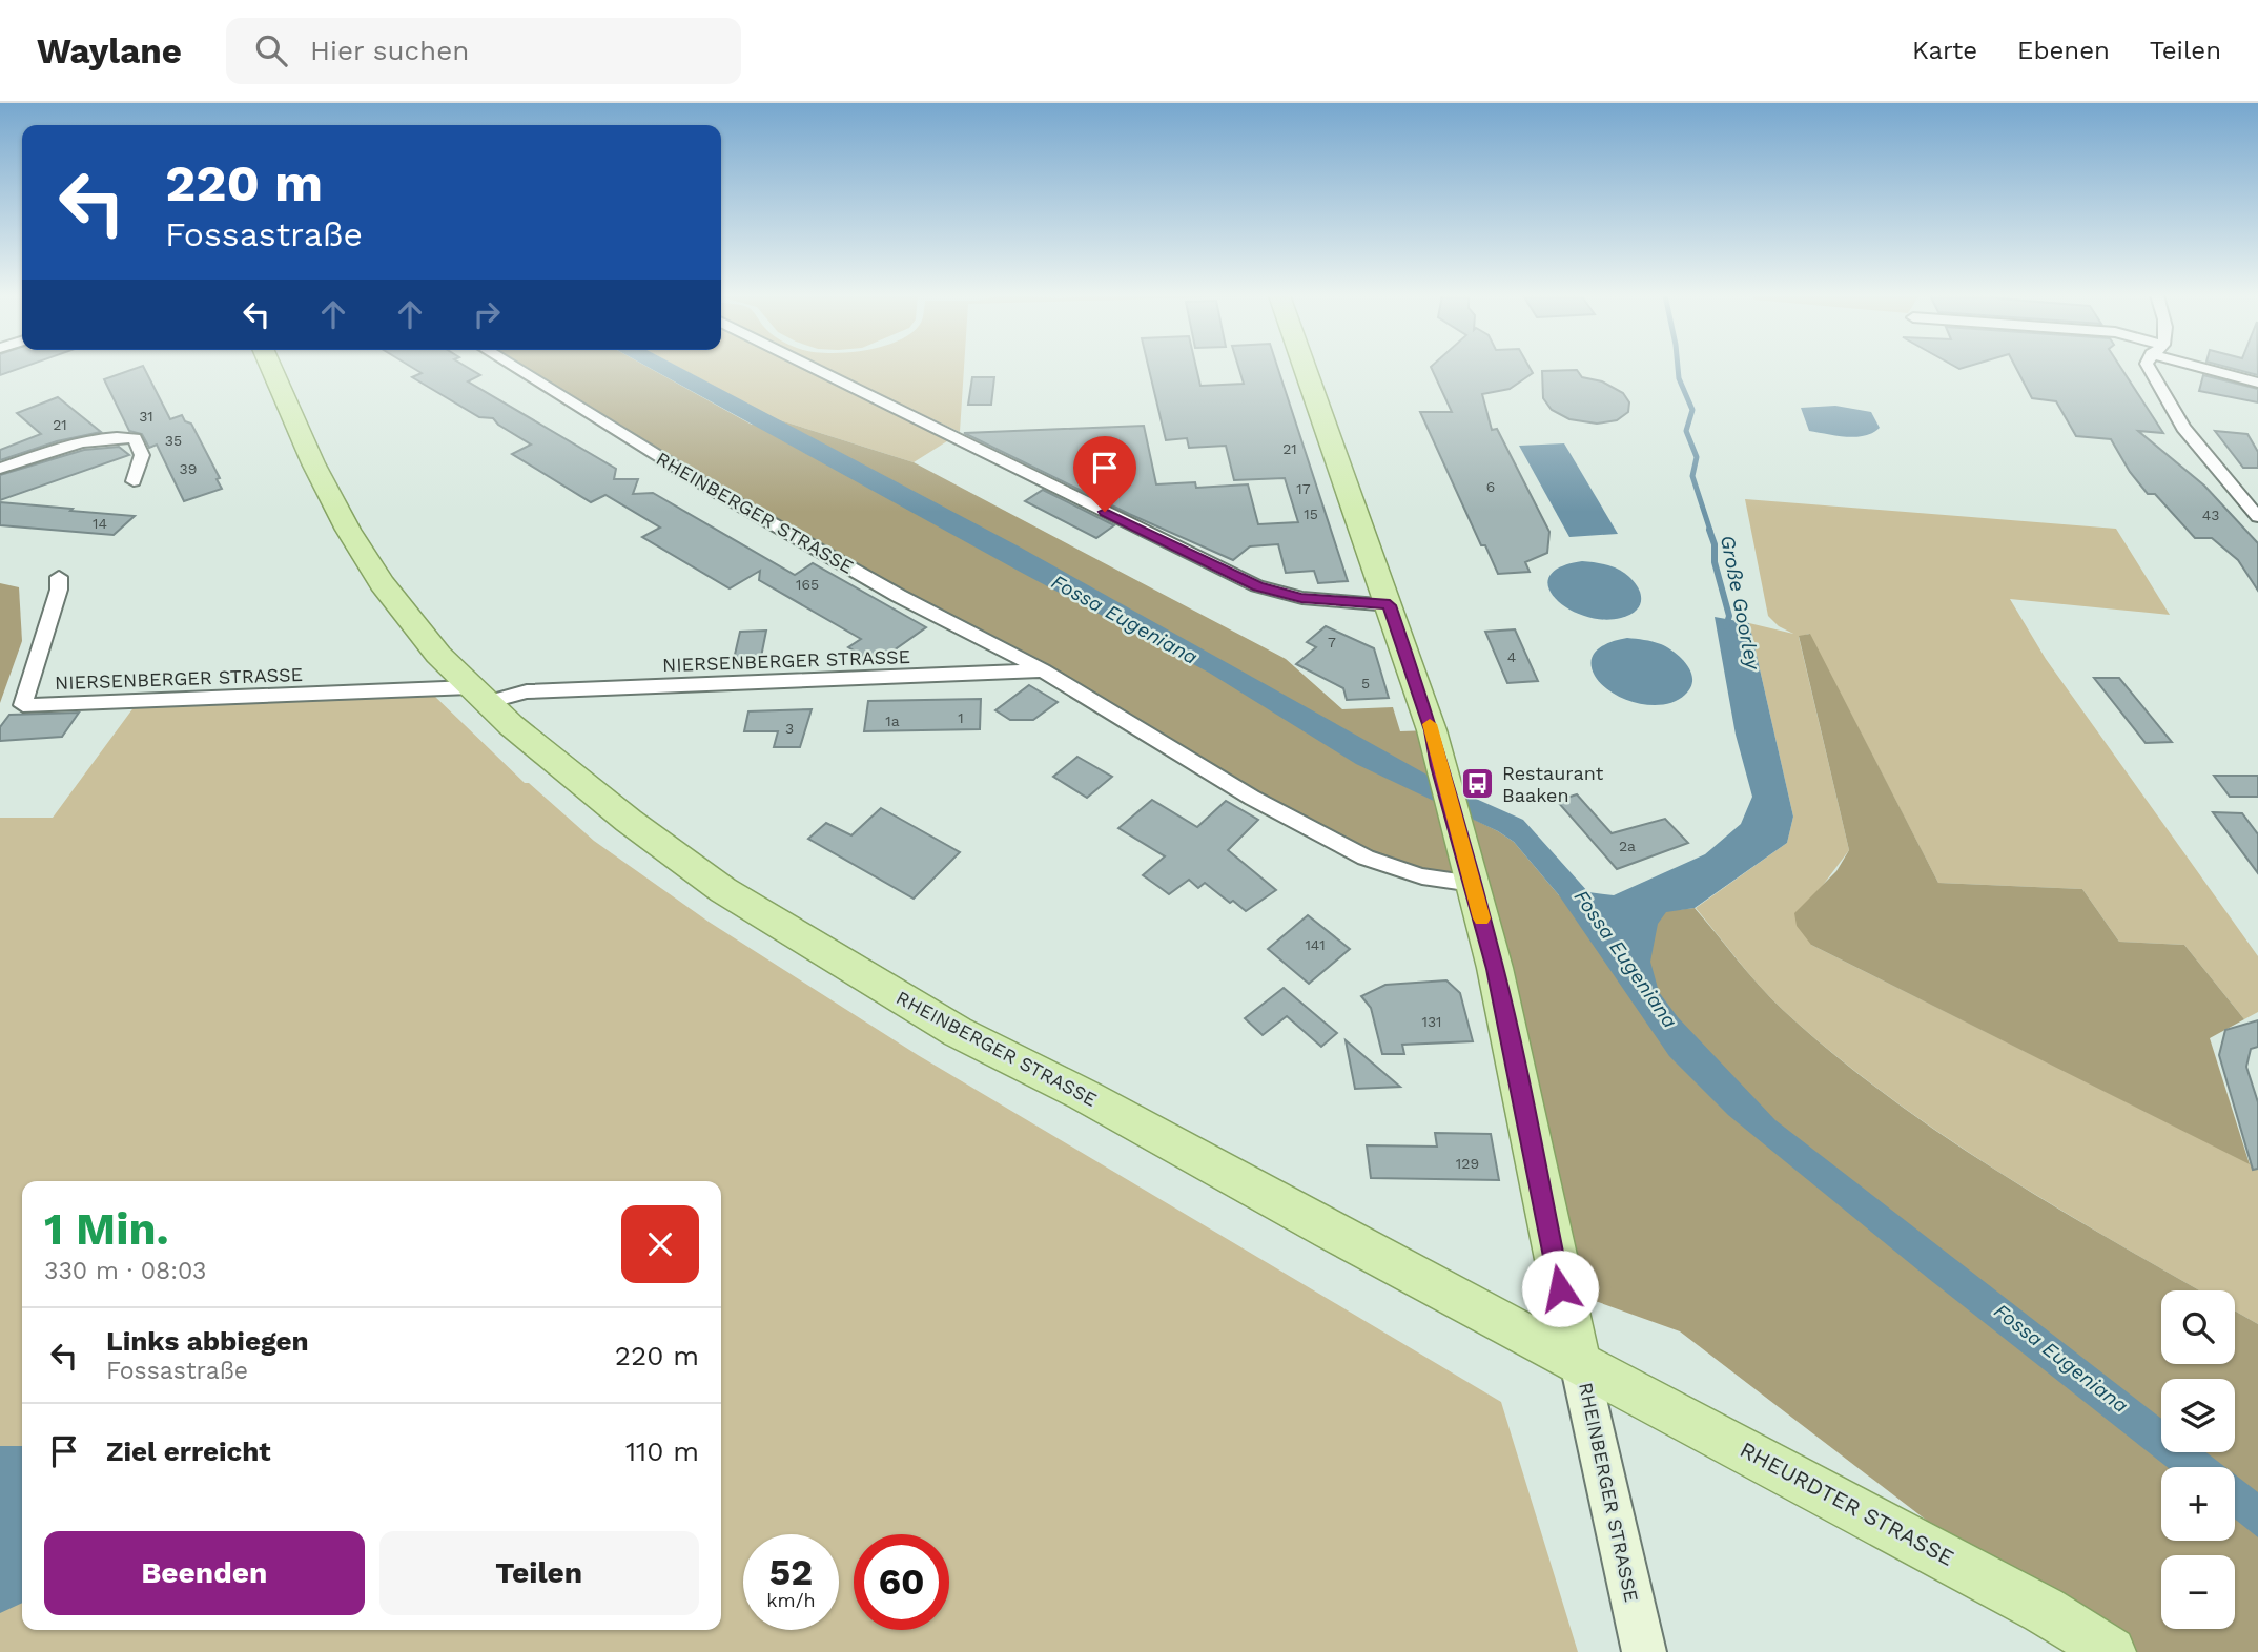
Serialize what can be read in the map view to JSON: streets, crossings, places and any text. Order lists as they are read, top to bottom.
{
  "streets": {
    "main road": ["RHEINBERGER STRASSE", "RHEURDTER STRASSE"],
    "street": ["NIERSENBERGER STRASSE"]
  },
  "crossings": [
    ["RHEINBERGER STRASSE", "NIERSENBERGER STRASSE"],
    ["RHEINBERGER STRASSE", "RHEURDTER STRASSE"]
  ],
  "water": ["Große Goorley", "Fossa Eugeniana"],
  "places": {
    "bus stop": ["Restaurant Baaken"]
  },
  "house_numbers": [
    "31",
    "21",
    "35",
    "21",
    "39",
    "6",
    "17",
    "15",
    "43",
    "14",
    "165",
    "7",
    "4",
    "5",
    "1",
    "1a",
    "3",
    "2a",
    "141",
    "131",
    "129"
  ],
  "page": {
    "header": "Waylane",
    "search": "Hier suchen",
    "nav": ["Karte", "Ebenen", "Teilen"],
    "turn": ["220 m", "Fossastraße"],
    "heading": ["1 Min.", "330 m · 08:03"],
    "map_buttons": ["+", "−"],
    "list": [
      {
        "name": "Links abbiegen",
        "note": "Fossastraße",
        "value": "220 m"
      },
      {
        "name": "Ziel erreicht",
        "value": "110 m"
      }
    ],
    "buttons": ["Beenden", "Teilen"],
    "speed": "52 km/h",
    "limit": "60"
  }
}
